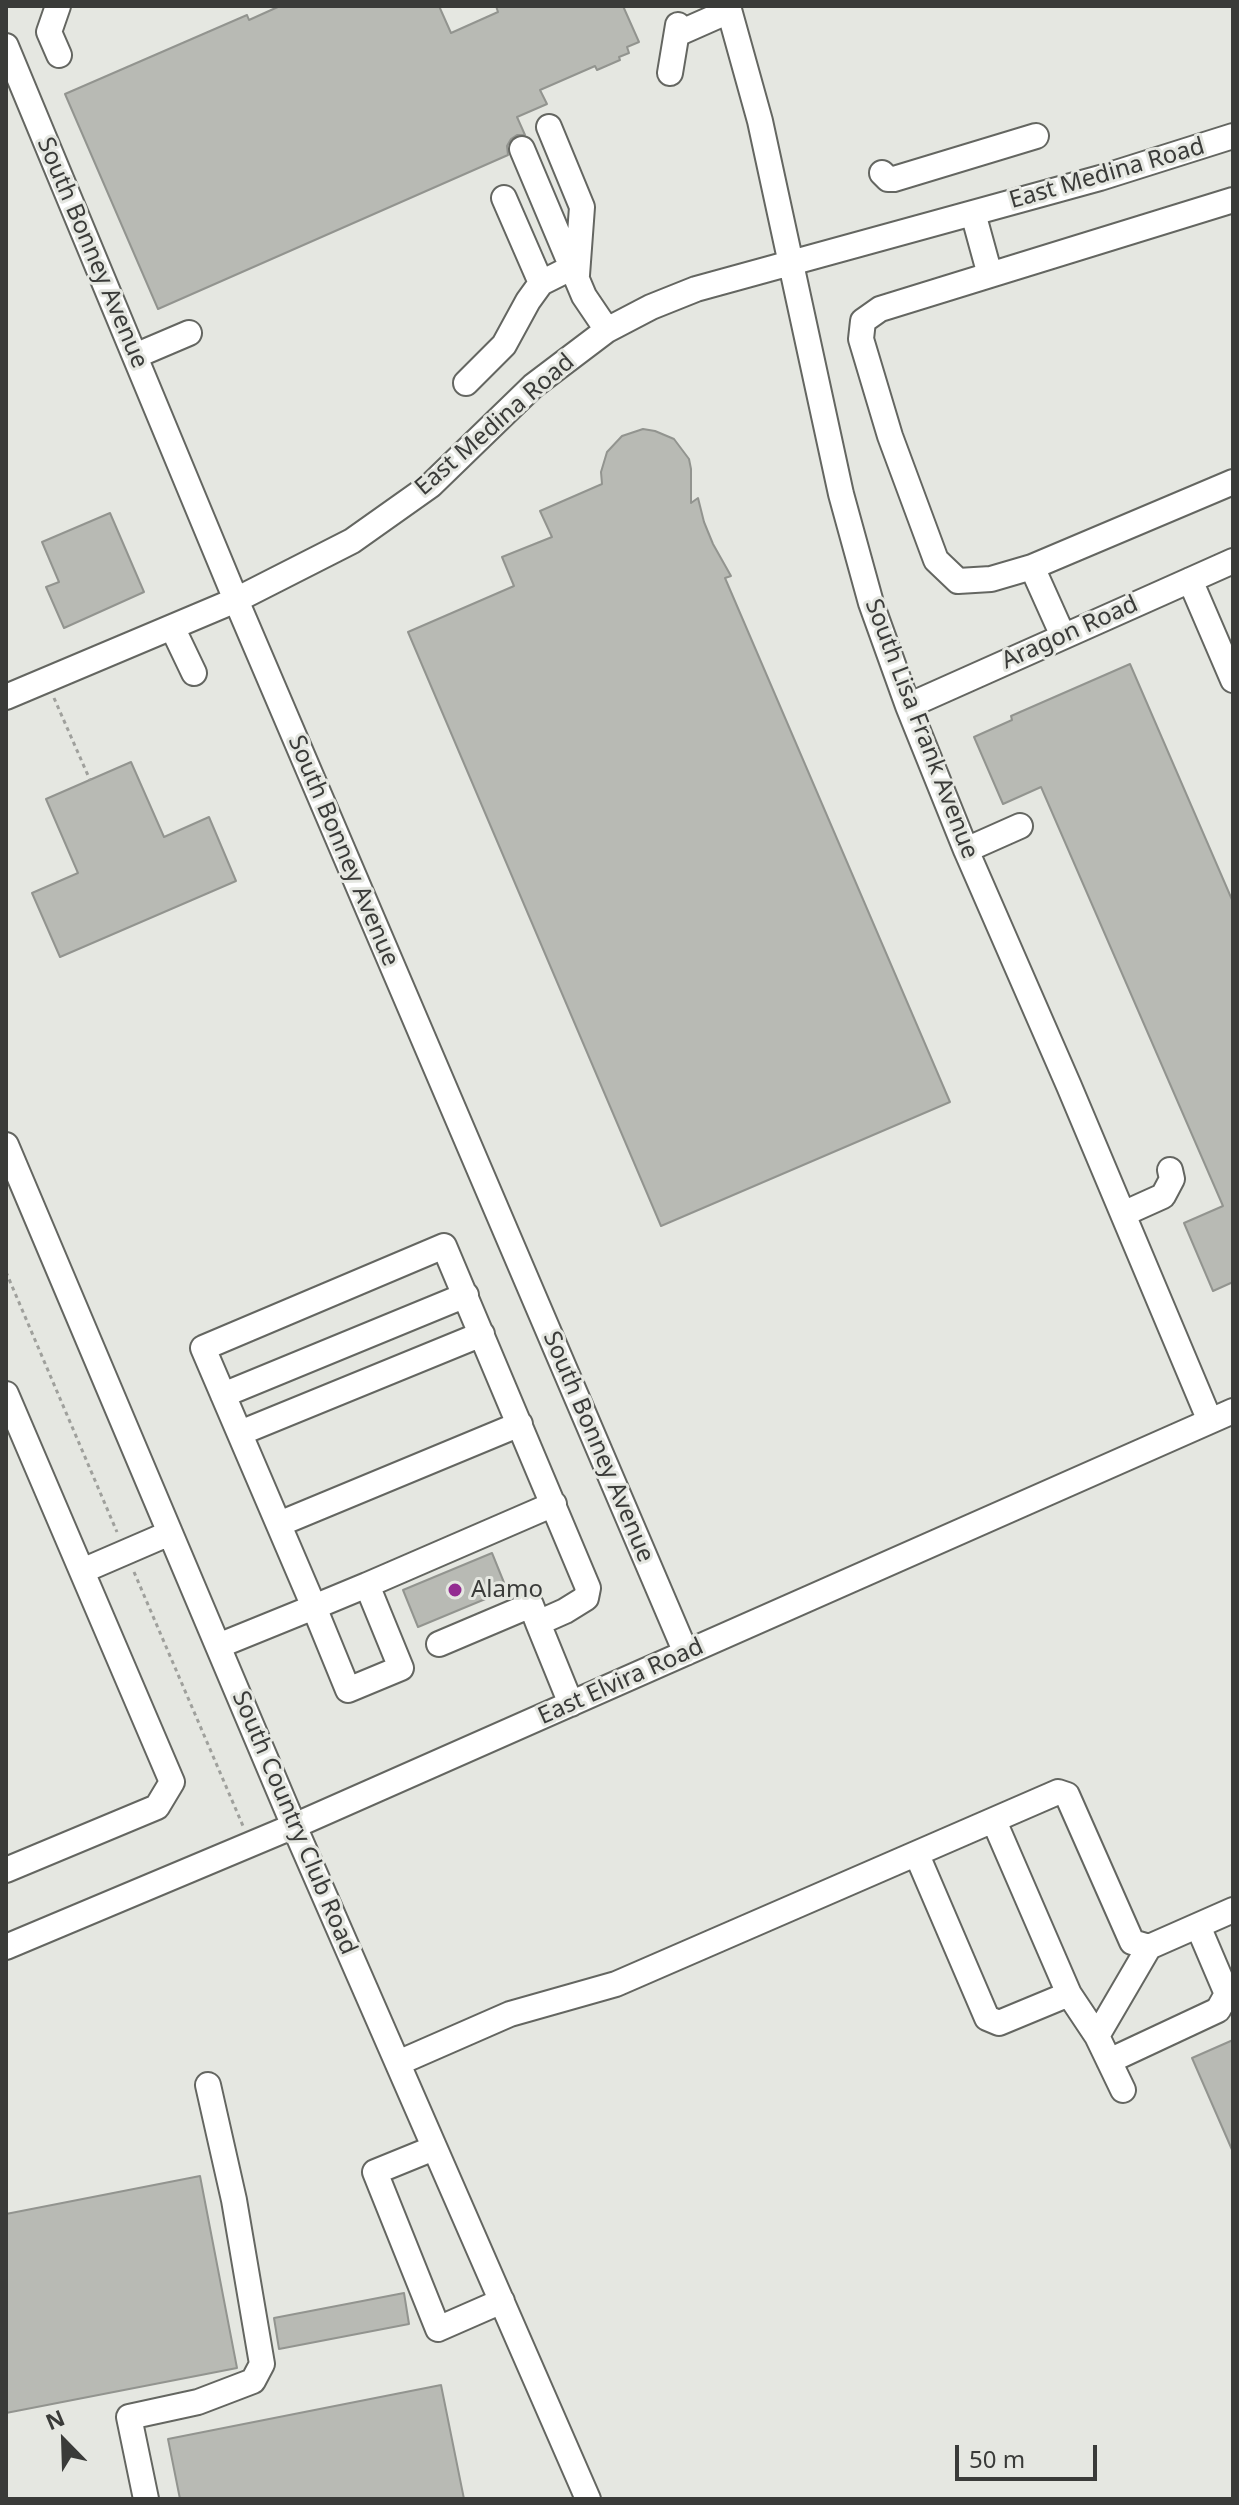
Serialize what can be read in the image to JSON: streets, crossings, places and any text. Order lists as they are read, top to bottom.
{
  "streets": {
    "street": [
      "East Medina Road",
      "South Bonney Avenue",
      "Aragon Road",
      "South Lisa Frank Avenue",
      "East Elvira Road",
      "South Country Club Road"
    ]
  },
  "crossings": [
    ["East Medina Road", "South Bonney Avenue"],
    ["East Medina Road", "South Lisa Frank Avenue"],
    ["South Bonney Avenue", "East Elvira Road"],
    ["Aragon Road", "South Lisa Frank Avenue"],
    ["South Lisa Frank Avenue", "East Elvira Road"],
    ["East Elvira Road", "South Country Club Road"]
  ],
  "places": ["Alamo"],
  "scale_bar": "50 m",
  "north": "top left"
}
